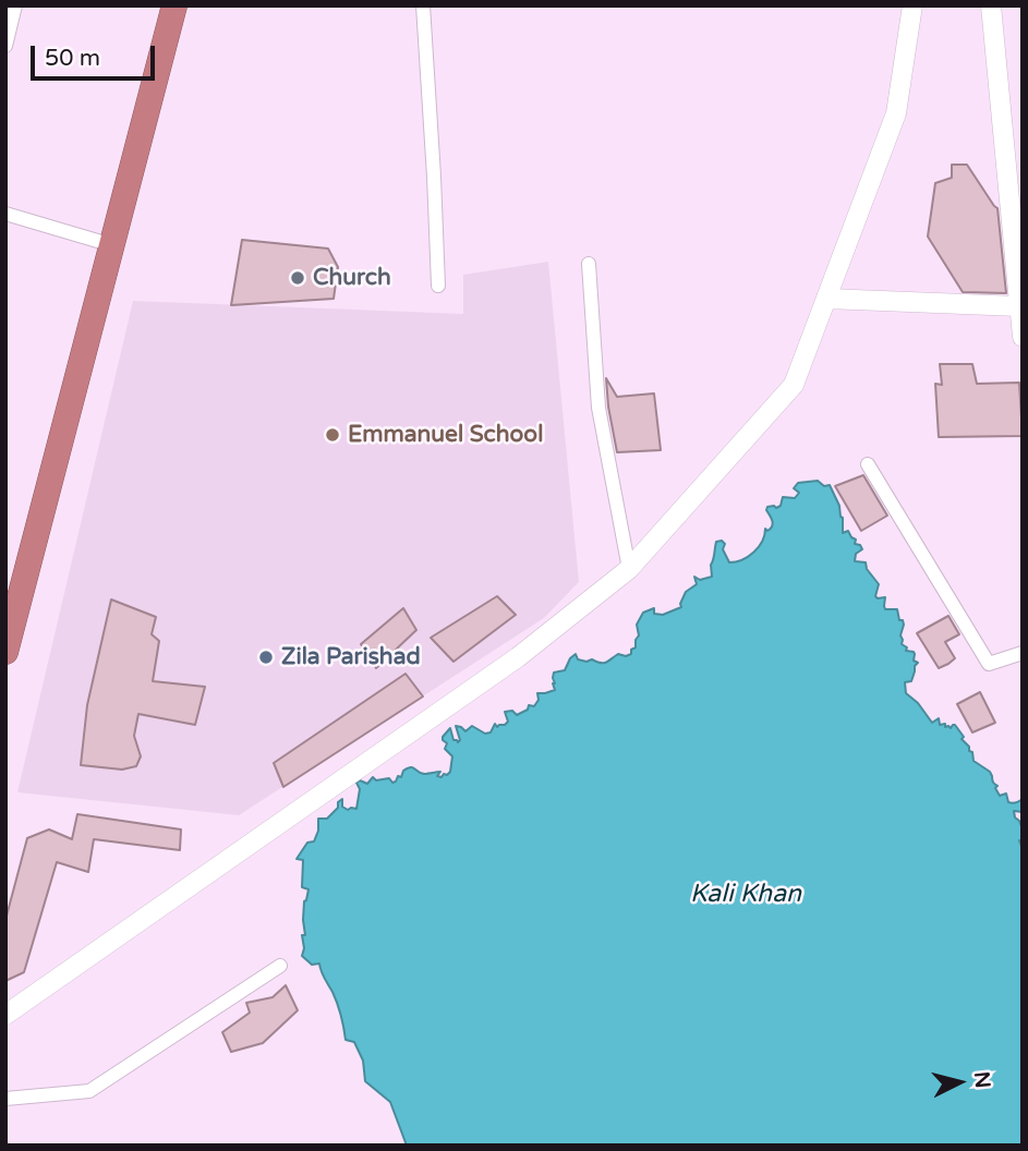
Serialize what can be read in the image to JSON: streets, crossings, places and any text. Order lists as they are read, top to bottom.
{
  "water": ["Kali Khan"],
  "places": ["Church", "Emmanuel School", "Zila Parishad"],
  "scale_bar": "50 m",
  "north": "right"
}
